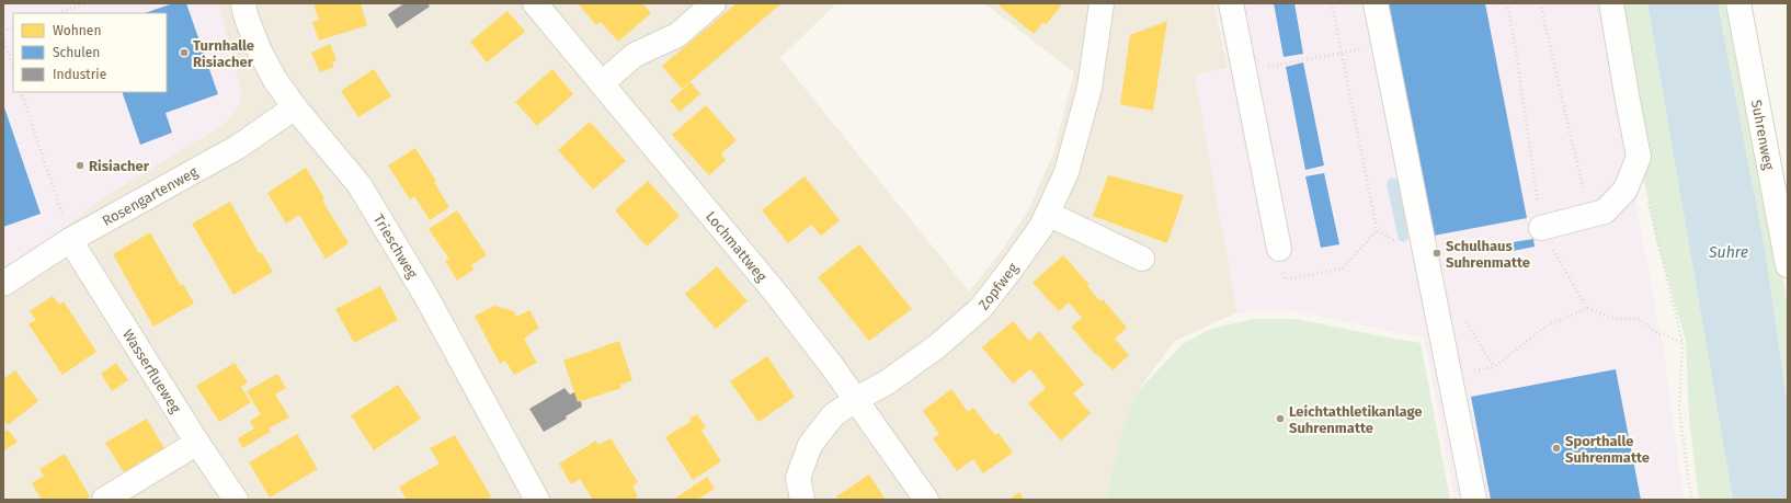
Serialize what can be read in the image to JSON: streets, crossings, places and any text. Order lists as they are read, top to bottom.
{
  "streets": {
    "street": [
      "Suhrenweg",
      "Rosengartenweg",
      "Lochmattweg",
      "Trieschweg",
      "Zopfweg",
      "Wasserflueweg"
    ]
  },
  "crossings": [
    ["Rosengartenweg", "Trieschweg"],
    ["Rosengartenweg", "Wasserflueweg"],
    ["Lochmattweg", "Zopfweg"]
  ],
  "water": ["Suhre"],
  "places": [
    "Turnhalle Risiacher",
    "Risiacher",
    "Schulhaus Suhrenmatte",
    "Leichtathletikanlage Suhrenmatte",
    "Sporthalle Suhrenmatte"
  ],
  "legend": ["Wohnen", "Schulen", "Industrie"]
}
